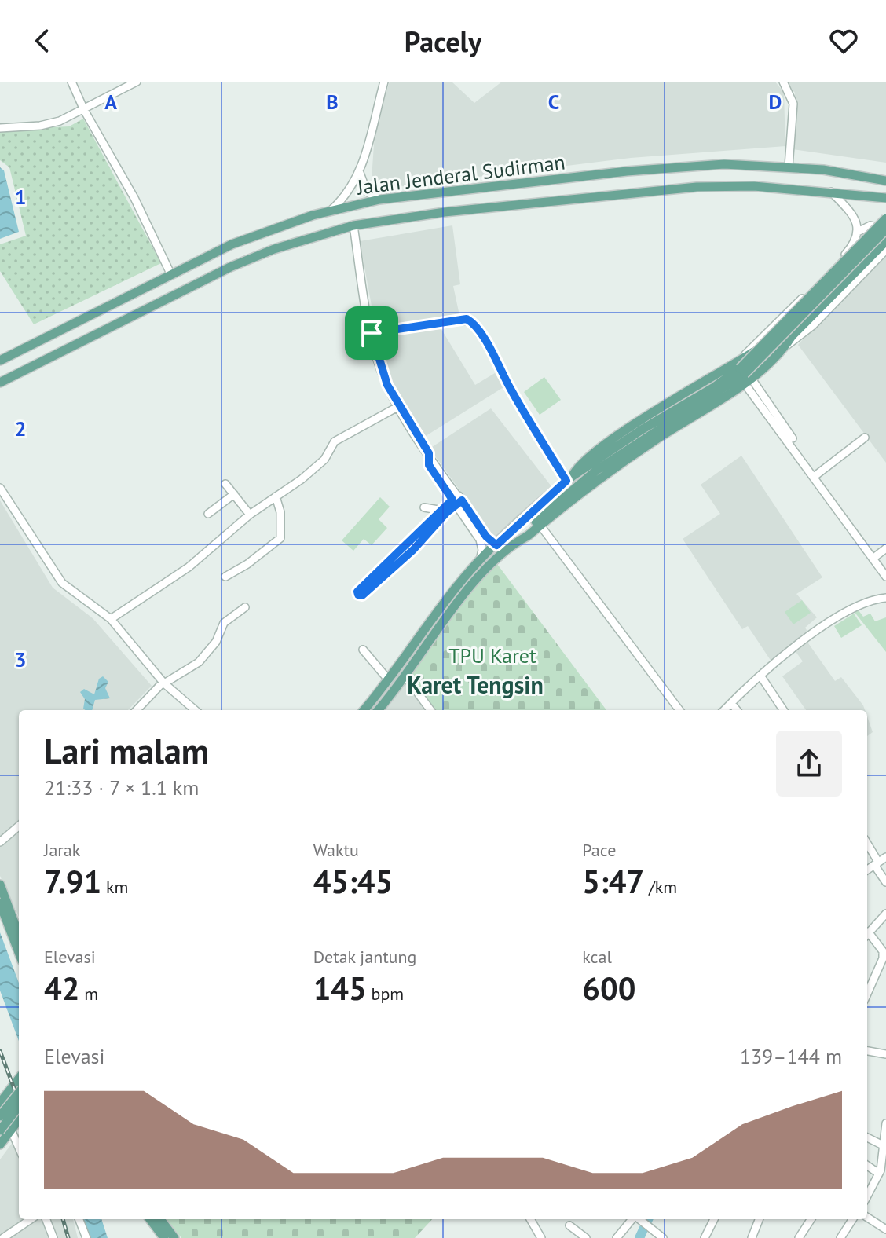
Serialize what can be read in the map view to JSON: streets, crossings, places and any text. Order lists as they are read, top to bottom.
{
  "streets": {
    "main road": ["Jalan Jenderal Sudirman"]
  },
  "districts": ["Karet Tengsin"],
  "parks": ["TPU Karet"],
  "page": {
    "header": "Pacely",
    "heading": ["Lari malam", "21:33 · 7 × 1.1 km"],
    "stats": [
      ["Jarak", "7.91 km"],
      ["Waktu", "45:45"],
      ["Pace", "5:47 /km"],
      ["Elevasi", "42 m"],
      ["Detak jantung", "145 bpm"],
      ["kcal", "600"]
    ],
    "chart": ["Elevasi", "139–144 m"]
  },
  "grid": {
    "columns": [
      "A",
      "B",
      "C",
      "D"
    ],
    "rows": ["1", "2", "3"]
  }
}
